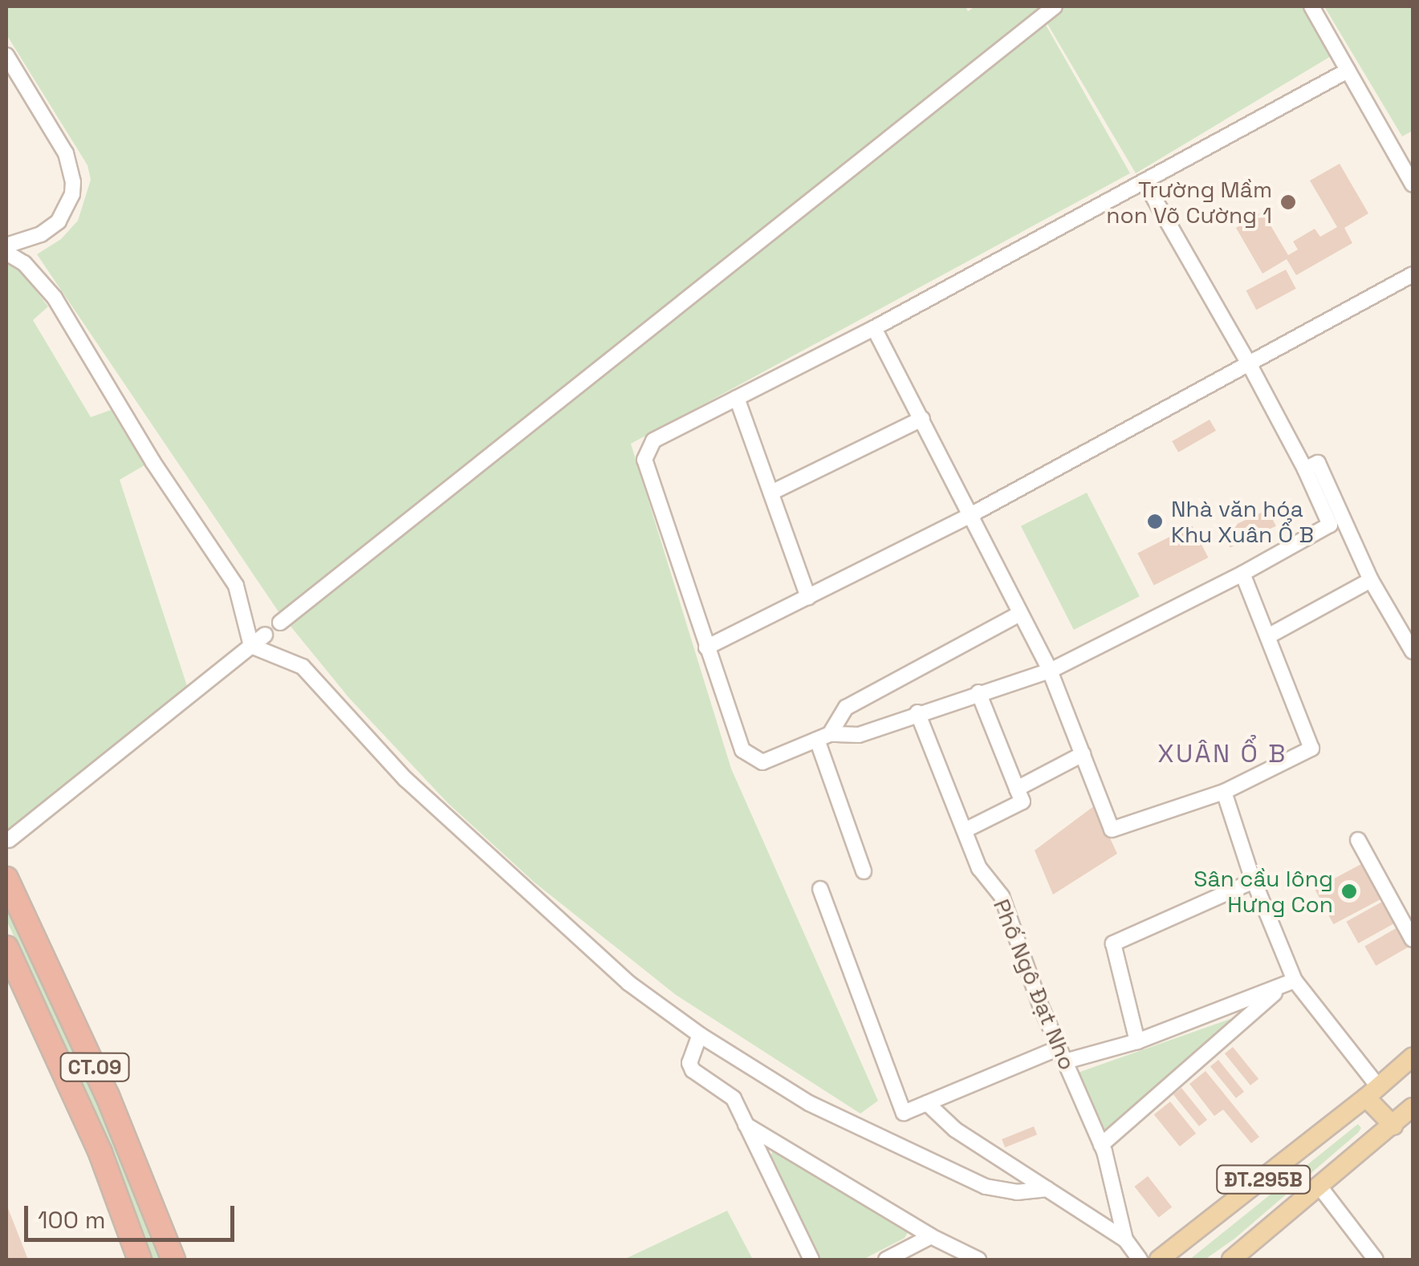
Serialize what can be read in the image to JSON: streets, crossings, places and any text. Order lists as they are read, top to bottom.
{
  "streets": {
    "highway": ["CT.09"],
    "main road": ["ĐT.295B"],
    "street": ["Phố Ngô Đạt Nho"]
  },
  "districts": ["XUÂN Ổ B"],
  "places": ["Trường Mầm non Võ Cường 1", "Nhà văn hóa Khu Xuân Ổ B", "Sân cầu lông Hưng Con"],
  "scale_bar": "100 m"
}
